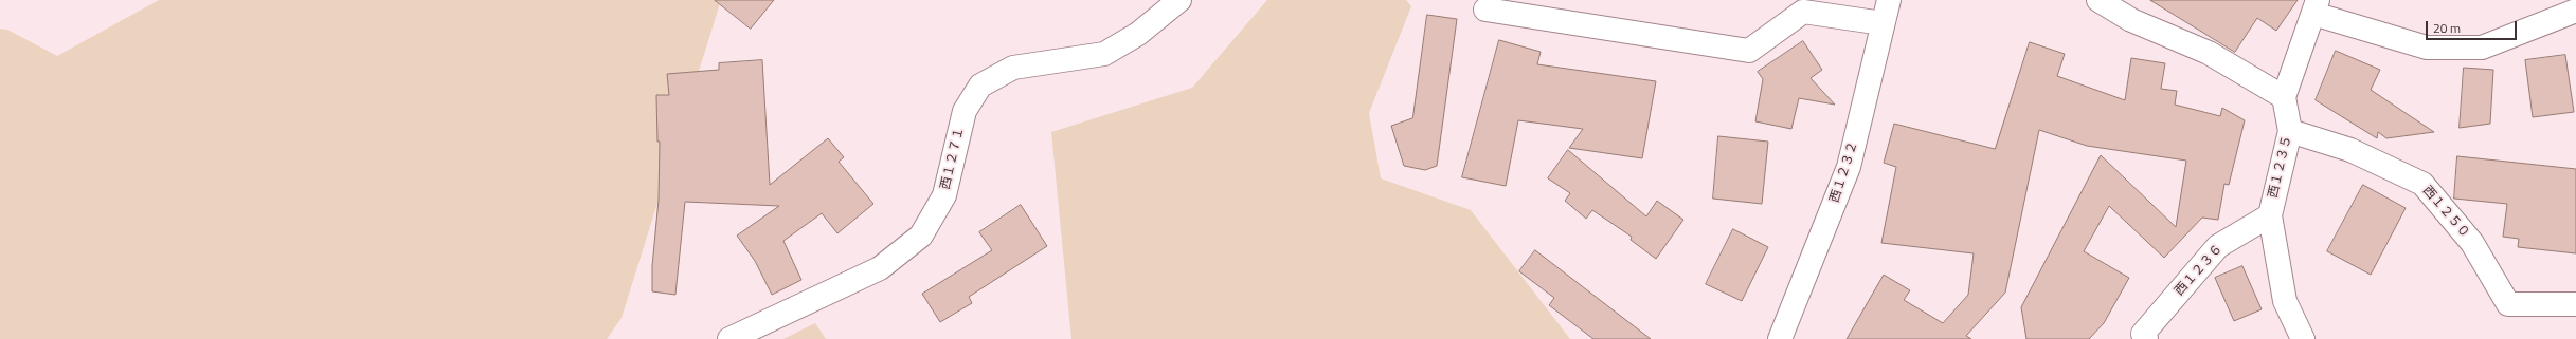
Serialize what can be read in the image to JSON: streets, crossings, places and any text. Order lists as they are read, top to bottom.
{
  "streets": {
    "street": [
      "西１２７１",
      "西１２３５",
      "西１２３２",
      "西１２５０",
      "西１２３６"
    ]
  },
  "crossings": [
    ["西１２３５", "西１２５０"],
    ["西１２３５", "西１２３６"]
  ],
  "scale_bar": "20 m"
}
